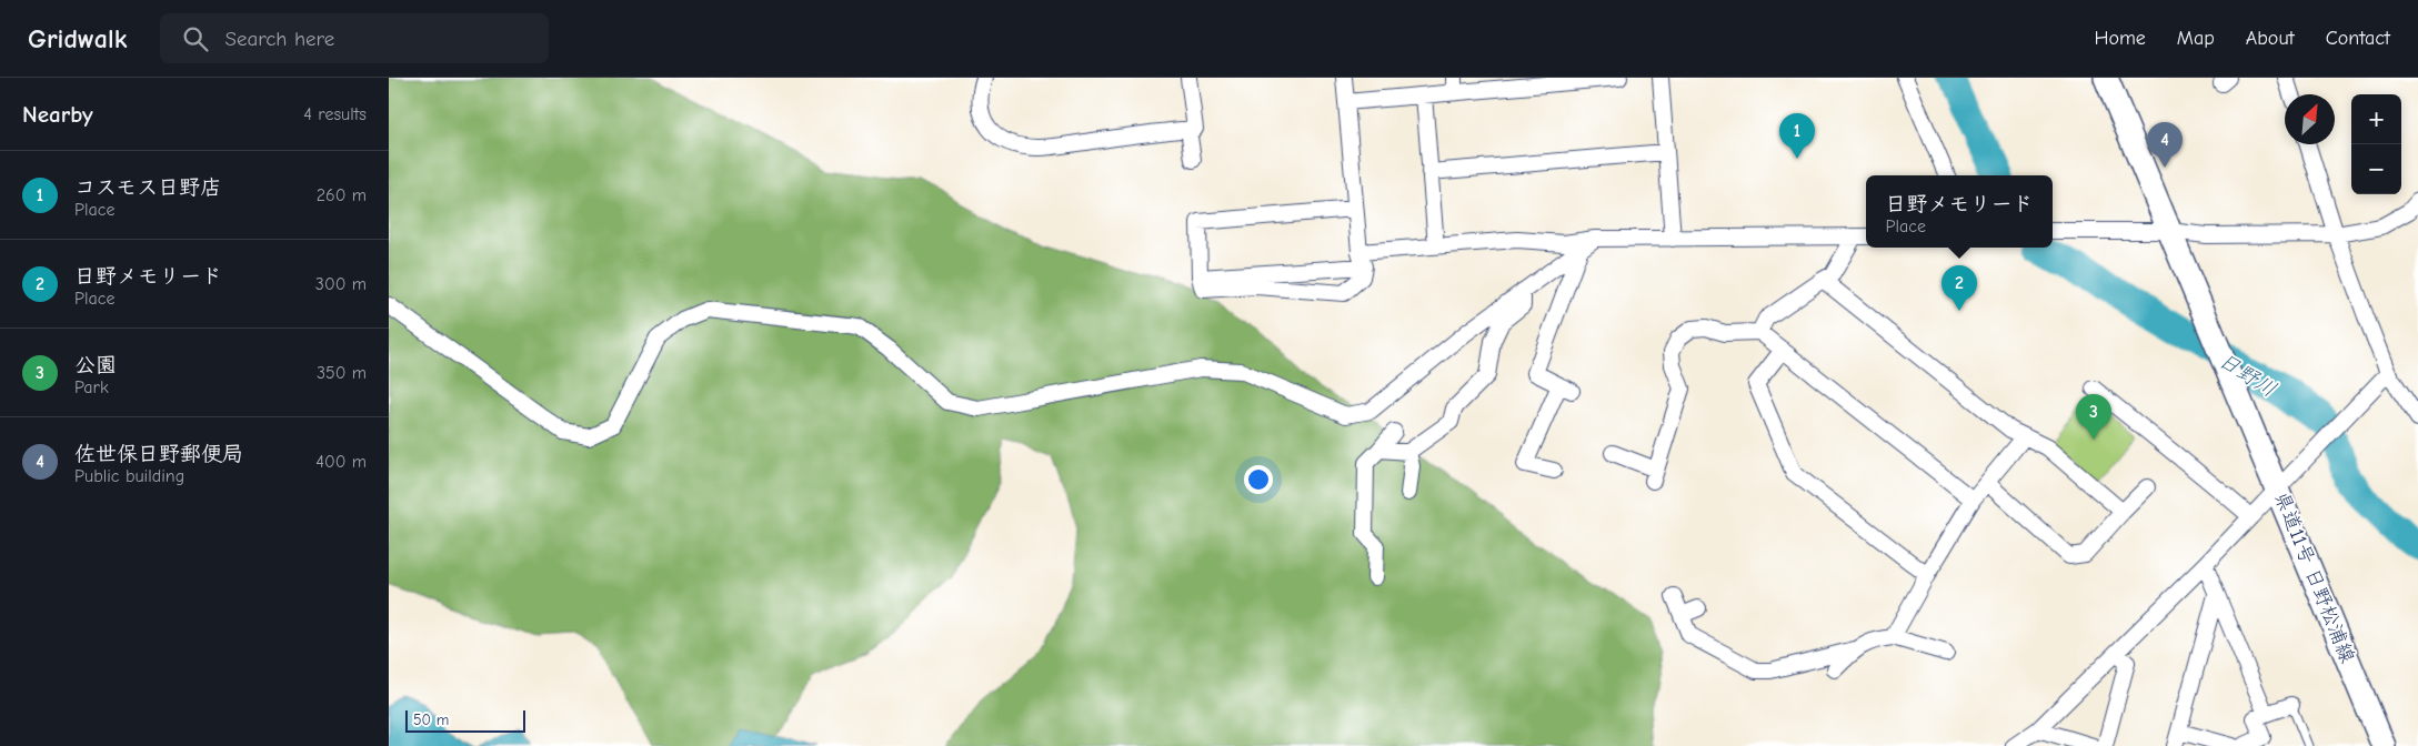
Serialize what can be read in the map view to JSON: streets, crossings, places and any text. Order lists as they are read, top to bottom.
{
  "streets": {
    "main road": ["県道11号 日野松浦線"]
  },
  "water": ["日野川"],
  "scale_bar": "50 m",
  "north": "top right",
  "page": {
    "header": "Gridwalk",
    "search": "Search here",
    "nav": [
      "Home",
      "Map",
      "About",
      "Contact"
    ],
    "heading": ["Nearby", "4 results"],
    "map_buttons": ["+", "−"],
    "pins": [
      "1",
      "4",
      "2",
      "3"
    ],
    "list": [
      {
        "mark": "1",
        "name": "コスモス日野店",
        "note": "Place",
        "value": "260 m"
      },
      {
        "mark": "2",
        "name": "日野メモリード",
        "note": "Place",
        "value": "300 m"
      },
      {
        "mark": "3",
        "name": "公園",
        "note": "Park",
        "value": "350 m"
      },
      {
        "mark": "4",
        "name": "佐世保日野郵便局",
        "note": "Public building",
        "value": "400 m"
      }
    ],
    "popup": ["日野メモリード", "Place"],
    "scale": "50 m"
  }
}
